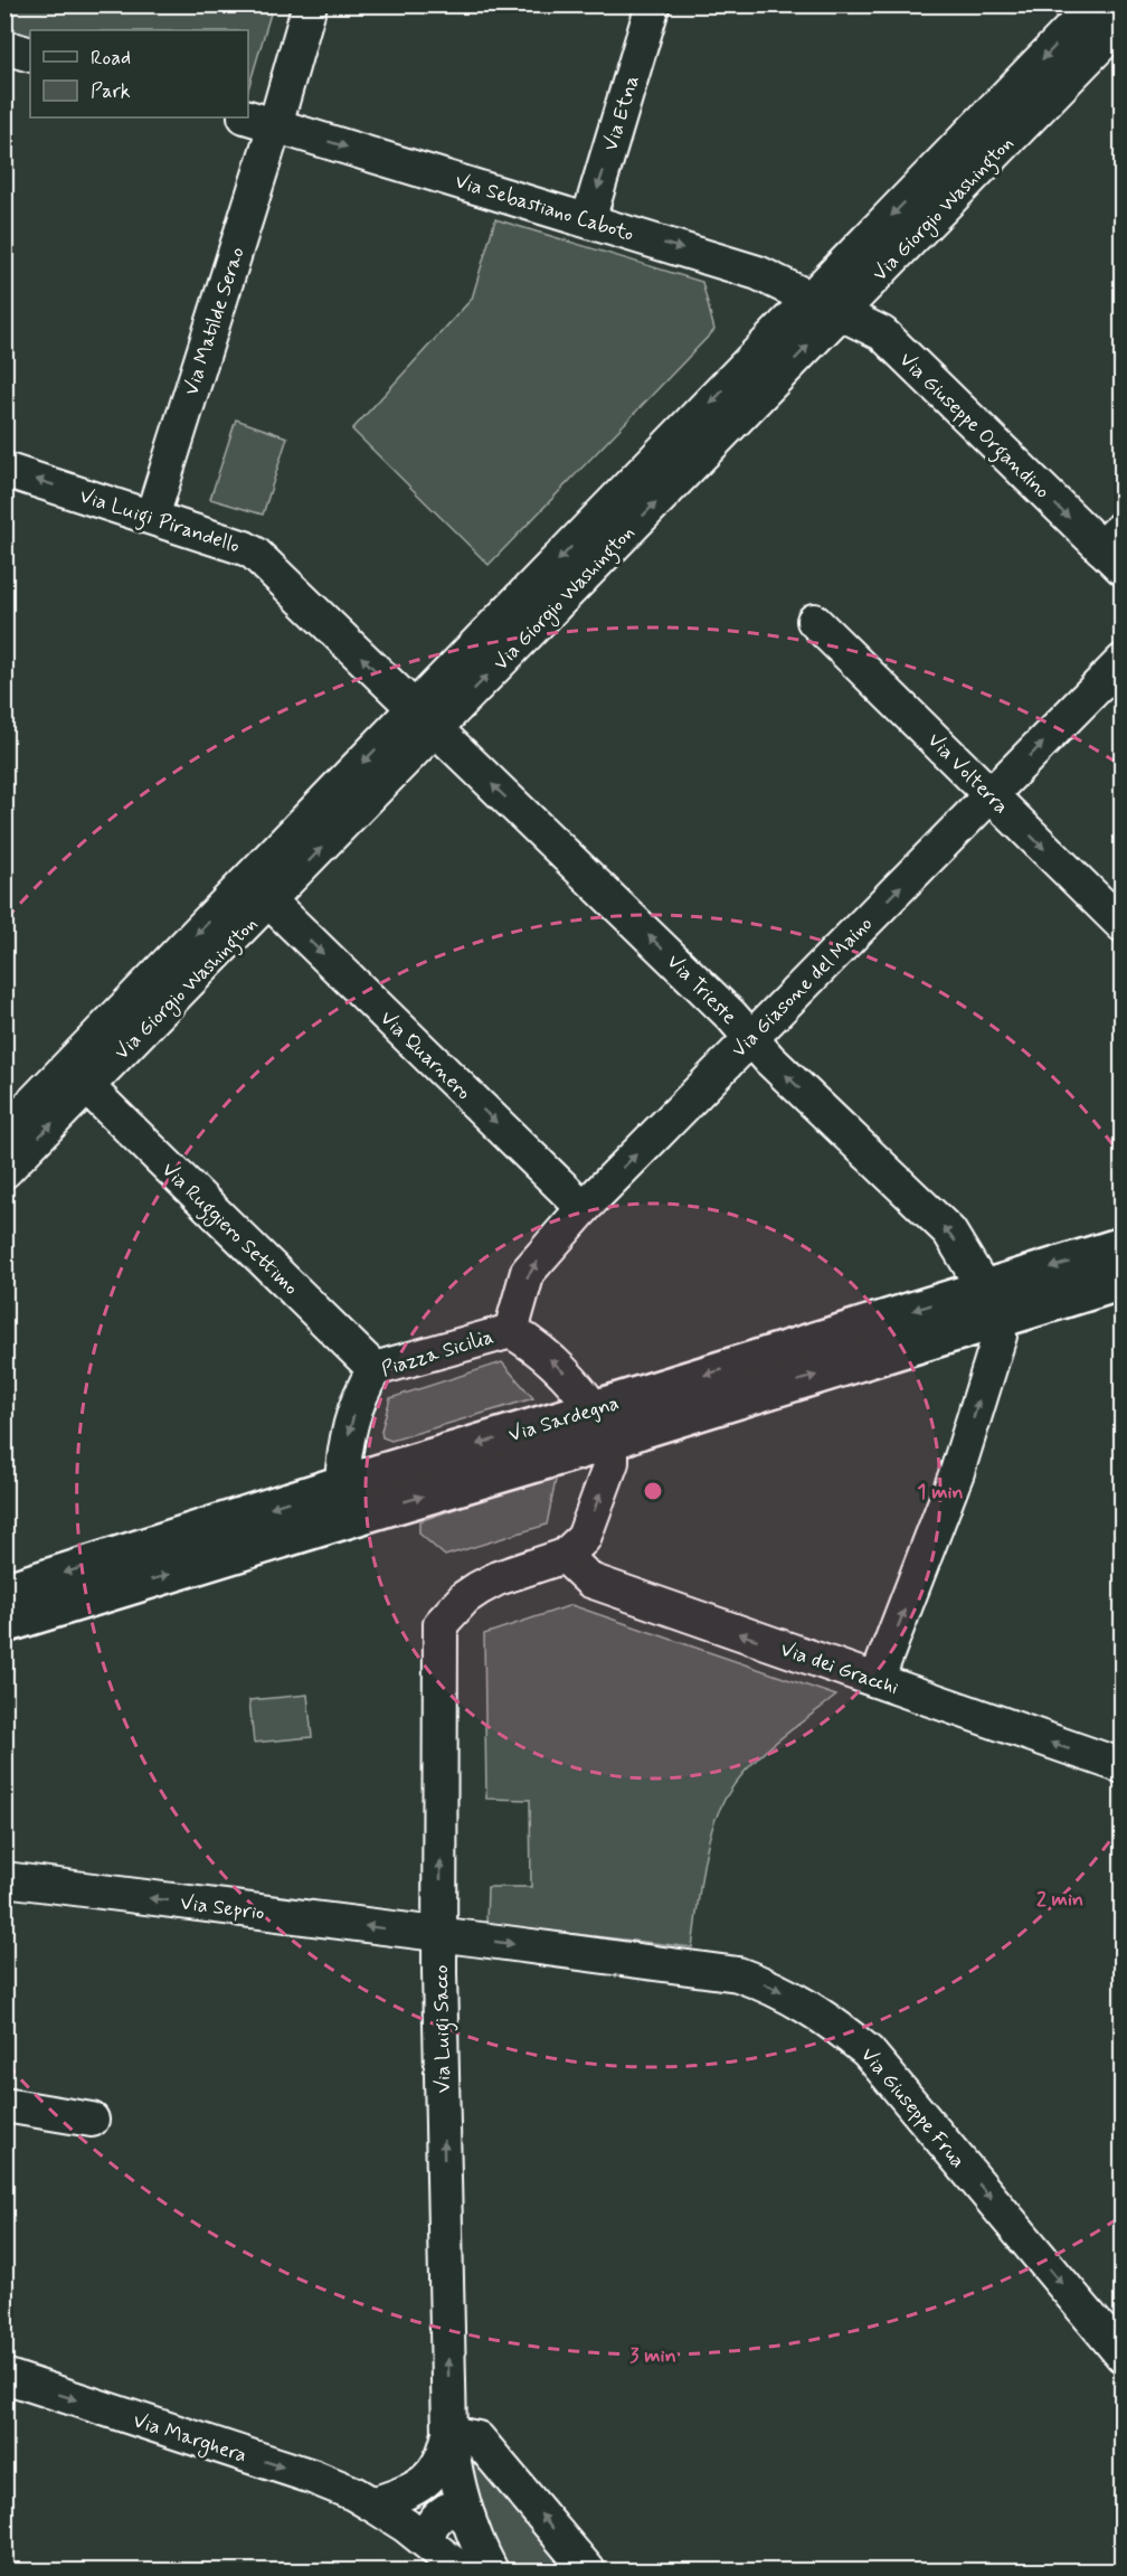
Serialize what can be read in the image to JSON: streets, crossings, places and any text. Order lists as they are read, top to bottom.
{
  "streets": {
    "main road": ["Piazza Sicilia", "Via Sardegna"],
    "street": [
      "Via Etna",
      "Via Sebastiano Caboto",
      "Via Giorgio Washington",
      "Via Matilde Serao",
      "Via Giuseppe Organdino",
      "Via Luigi Pirandello",
      "Via Volterra",
      "Via Giasone del Maino",
      "Via Trieste",
      "Via Quarnero",
      "Via Ruggiero Settimo",
      "Via dei Gracchi",
      "Via Seprio",
      "Via Luigi Sacco",
      "Via Giuseppe Frua",
      "Via Marghera"
    ]
  },
  "crossings": [
    ["Via Etna", "Via Sebastiano Caboto"],
    ["Via Sebastiano Caboto", "Via Giorgio Washington"],
    ["Via Sebastiano Caboto", "Via Matilde Serao"],
    ["Via Sebastiano Caboto", "Via Giuseppe Organdino"],
    ["Via Giorgio Washington", "Via Giuseppe Organdino"],
    ["Via Giorgio Washington", "Via Luigi Pirandello"],
    ["Via Giorgio Washington", "Via Trieste"],
    ["Via Giorgio Washington", "Via Quarnero"],
    ["Via Giorgio Washington", "Via Ruggiero Settimo"],
    ["Via Matilde Serao", "Via Luigi Pirandello"],
    ["Via Luigi Pirandello", "Via Trieste"],
    ["Via Volterra", "Via Giasone del Maino"],
    ["Via Giasone del Maino", "Via Trieste"],
    ["Via Giasone del Maino", "Via Quarnero"],
    ["Via Giasone del Maino", "Piazza Sicilia"],
    ["Via Trieste", "Via Sardegna"],
    ["Via Ruggiero Settimo", "Piazza Sicilia"],
    ["Piazza Sicilia", "Via Sardegna"],
    ["Via dei Gracchi", "Via Luigi Sacco"],
    ["Via Seprio", "Via Luigi Sacco"],
    ["Via Seprio", "Via Giuseppe Frua"],
    ["Via Luigi Sacco", "Via Giuseppe Frua"]
  ],
  "one_way": [
    "Via Etna",
    "Via Sebastiano Caboto",
    "Via Giuseppe Organdino",
    "Via Luigi Pirandello",
    "Via Volterra",
    "Via Giasone del Maino",
    "Via Trieste",
    "Via Quarnero",
    "Via dei Gracchi",
    "Via Seprio",
    "Via Luigi Sacco",
    "Via Giuseppe Frua",
    "Via Marghera"
  ],
  "legend": ["Road", "Park"],
  "rings": ["1 min", "2 min", "3 min"]
}
